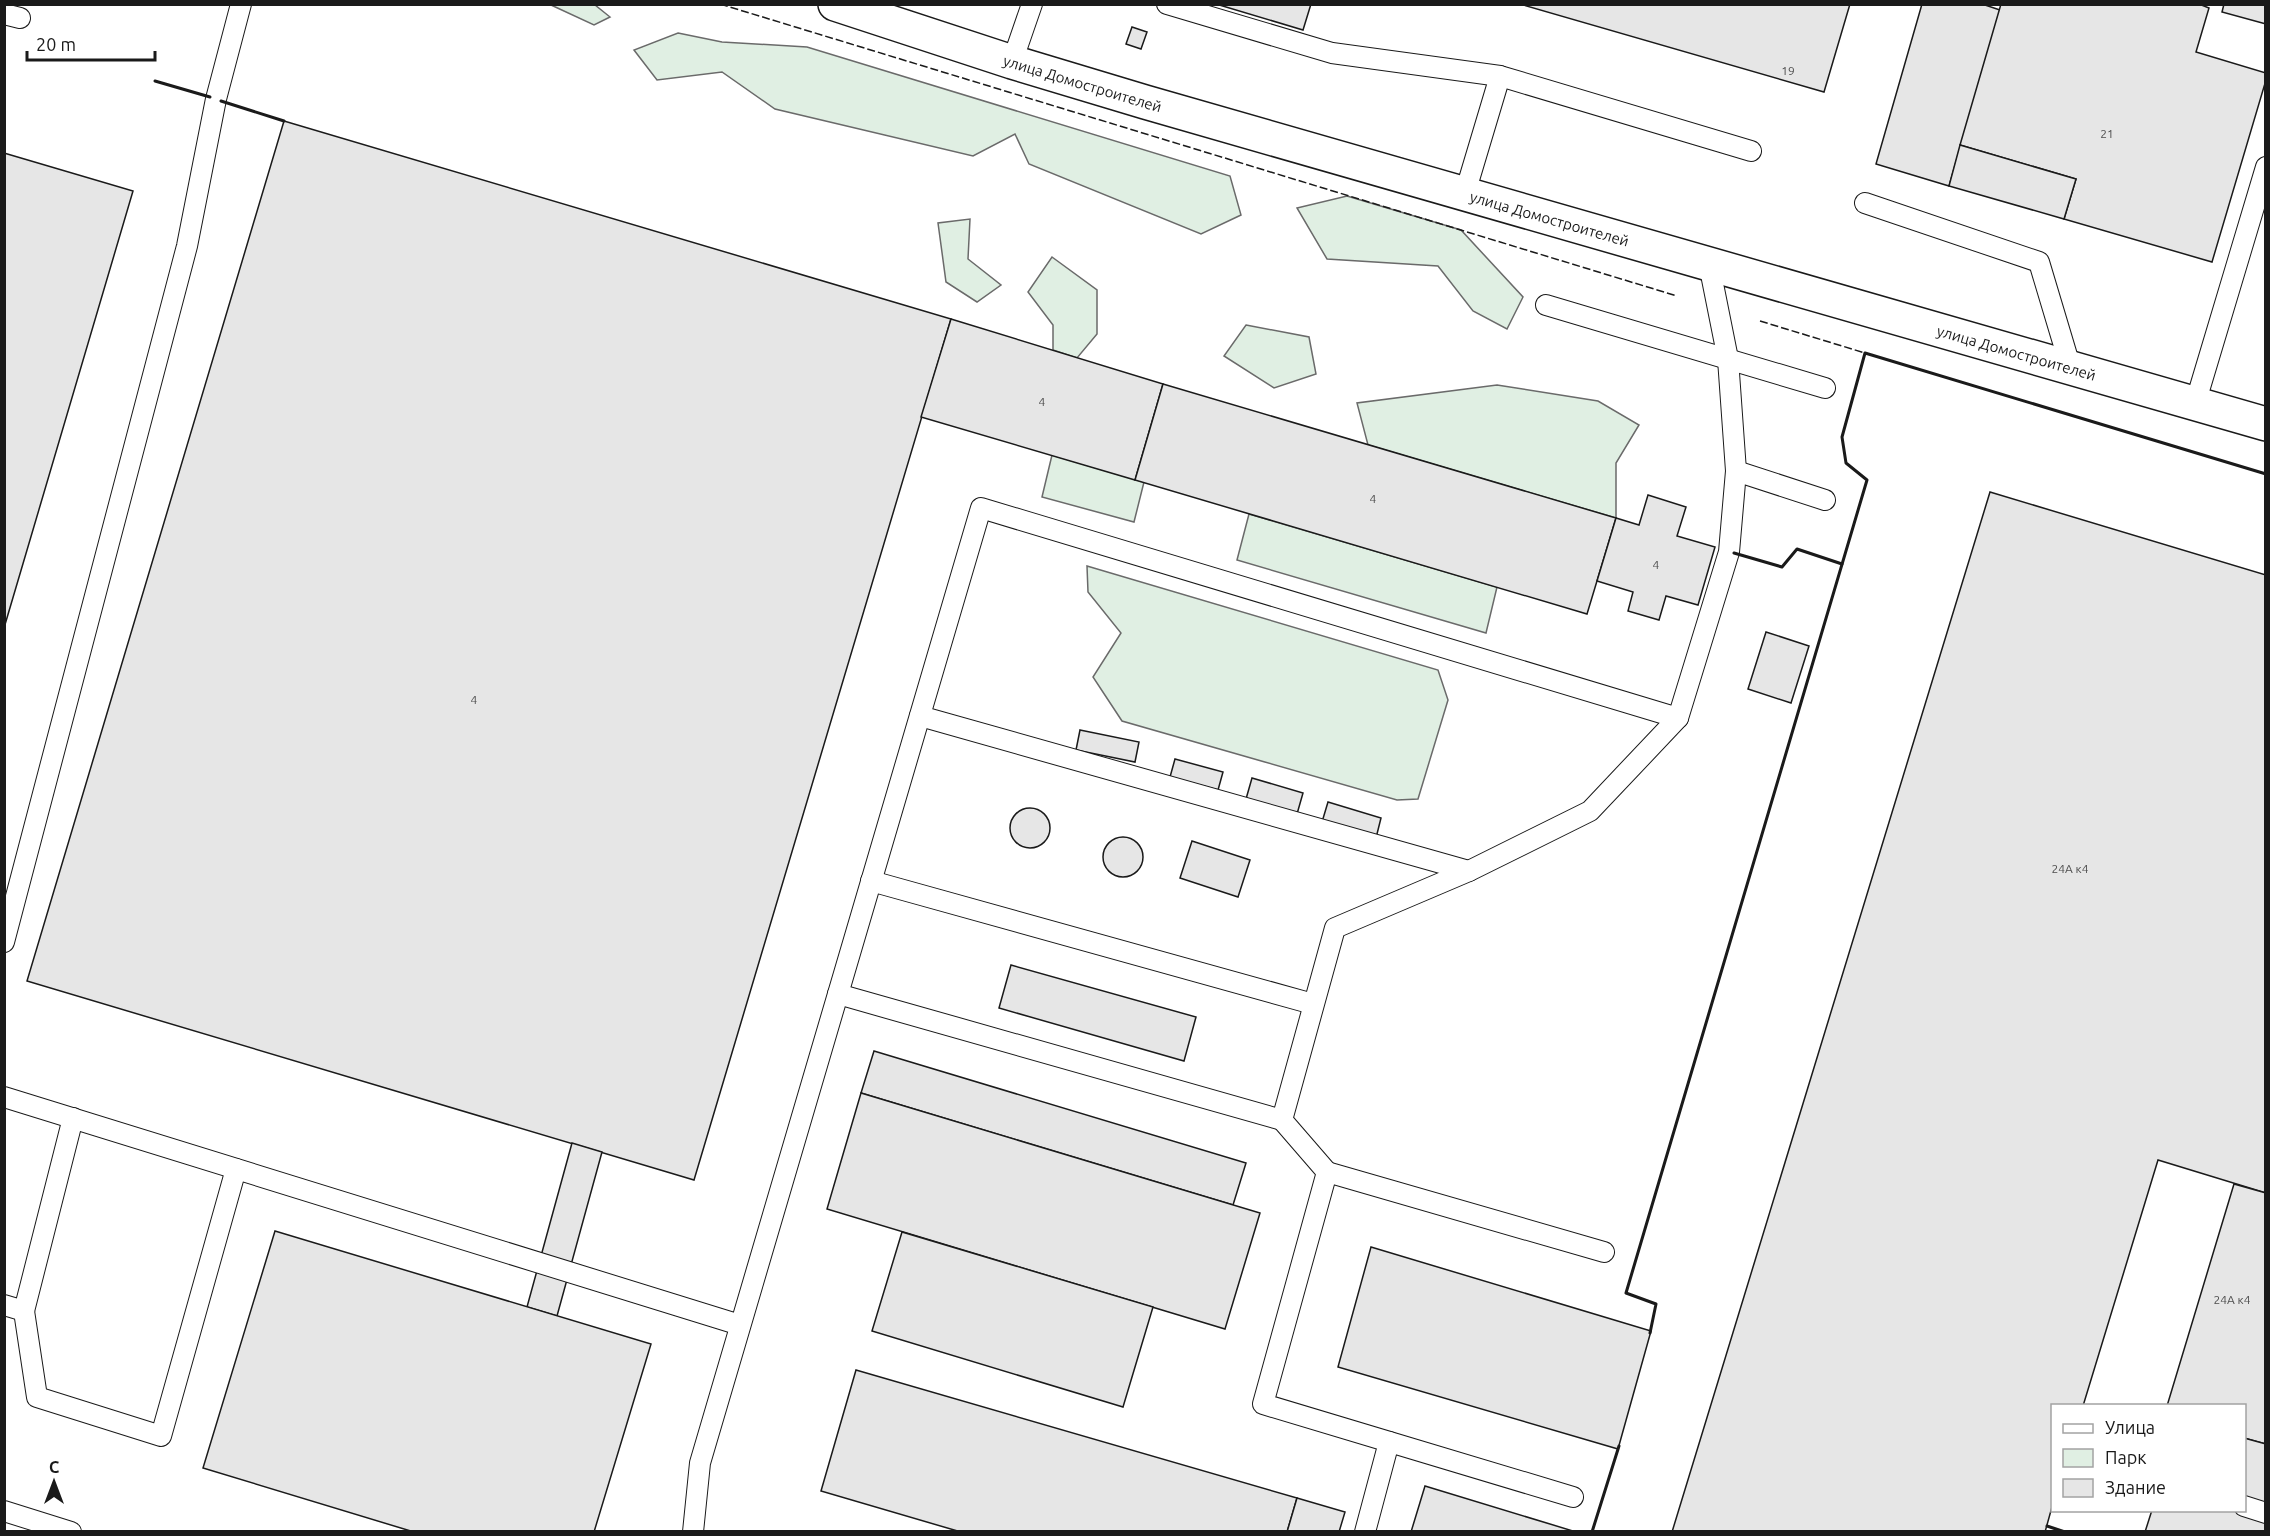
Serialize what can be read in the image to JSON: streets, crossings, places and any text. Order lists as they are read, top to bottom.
{
  "streets": {
    "street": ["улица Домостроителей"]
  },
  "house_numbers": [
    "19",
    "21",
    "4",
    "4",
    "4",
    "4",
    "24А к4",
    "24А к4"
  ],
  "legend": ["Улица", "Парк", "Здание"],
  "scale_bar": "20 m",
  "north": "top"
}
